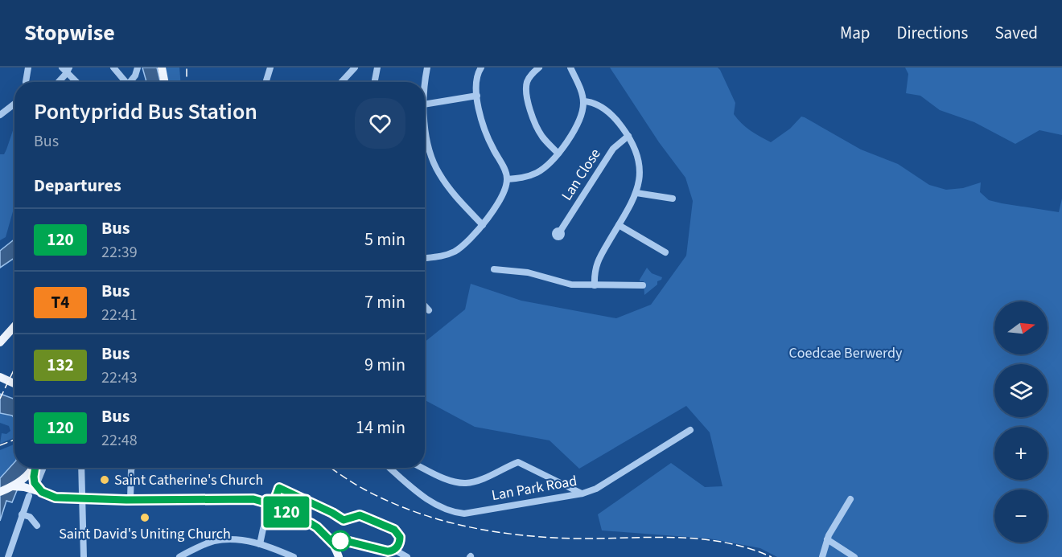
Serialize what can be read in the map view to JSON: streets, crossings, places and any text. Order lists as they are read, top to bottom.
{
  "streets": {
    "street": ["Lan Close", "Lan Park Road"]
  },
  "parks": ["Coedcae Berwerdy"],
  "places": ["Saint Catherine's Church", "Saint David's Uniting Church"],
  "lines": ["bus line 120"],
  "north": "right",
  "page": {
    "header": "Stopwise",
    "nav": ["Map", "Directions", "Saved"],
    "on_map": "120",
    "heading": [
      ["Pontypridd Bus Station", "Bus"],
      "Departures"
    ],
    "list": [
      {
        "mark": "120",
        "name": "Bus",
        "note": "22:39",
        "value": "5 min"
      },
      {
        "mark": "T4",
        "name": "Bus",
        "note": "22:41",
        "value": "7 min"
      },
      {
        "mark": "132",
        "name": "Bus",
        "note": "22:43",
        "value": "9 min"
      },
      {
        "mark": "120",
        "name": "Bus",
        "note": "22:48",
        "value": "14 min"
      }
    ],
    "map_buttons": ["+", "−"]
  }
}
